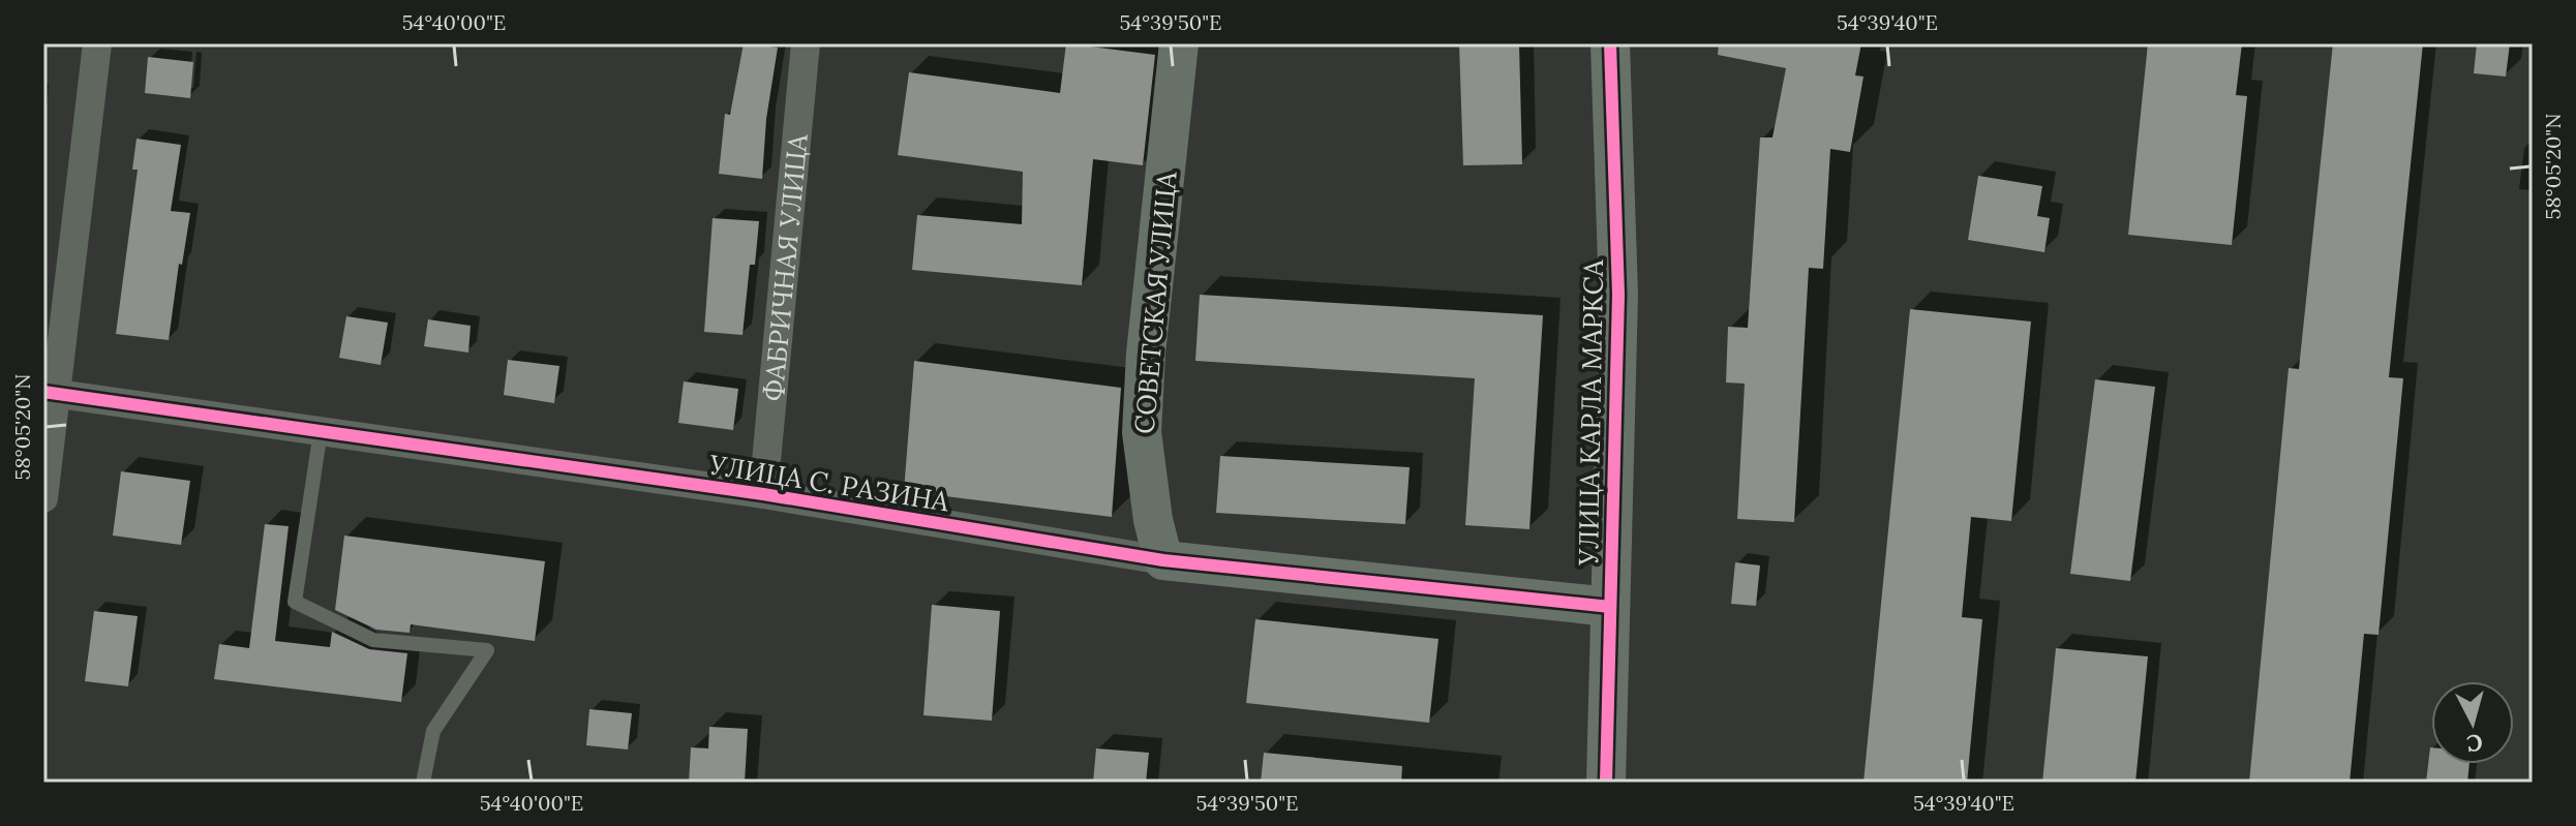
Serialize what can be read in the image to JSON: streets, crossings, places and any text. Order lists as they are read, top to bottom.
{
  "streets": {
    "street": [
      "ФАБРИЧНАЯ УЛИЦА",
      "СОВЕТСКАЯ УЛИЦА",
      "УЛИЦА КАРЛА МАРКСА",
      "УЛИЦА С. РАЗИНА"
    ]
  },
  "crossings": [
    ["ФАБРИЧНАЯ УЛИЦА", "УЛИЦА С. РАЗИНА"],
    ["СОВЕТСКАЯ УЛИЦА", "УЛИЦА С. РАЗИНА"],
    ["УЛИЦА КАРЛА МАРКСА", "УЛИЦА С. РАЗИНА"]
  ],
  "north": "bottom",
  "coordinates": [
    "54°40'00\"E",
    "54°39'50\"E",
    "54°39'40\"E",
    "58°05'20\"N"
  ]
}
